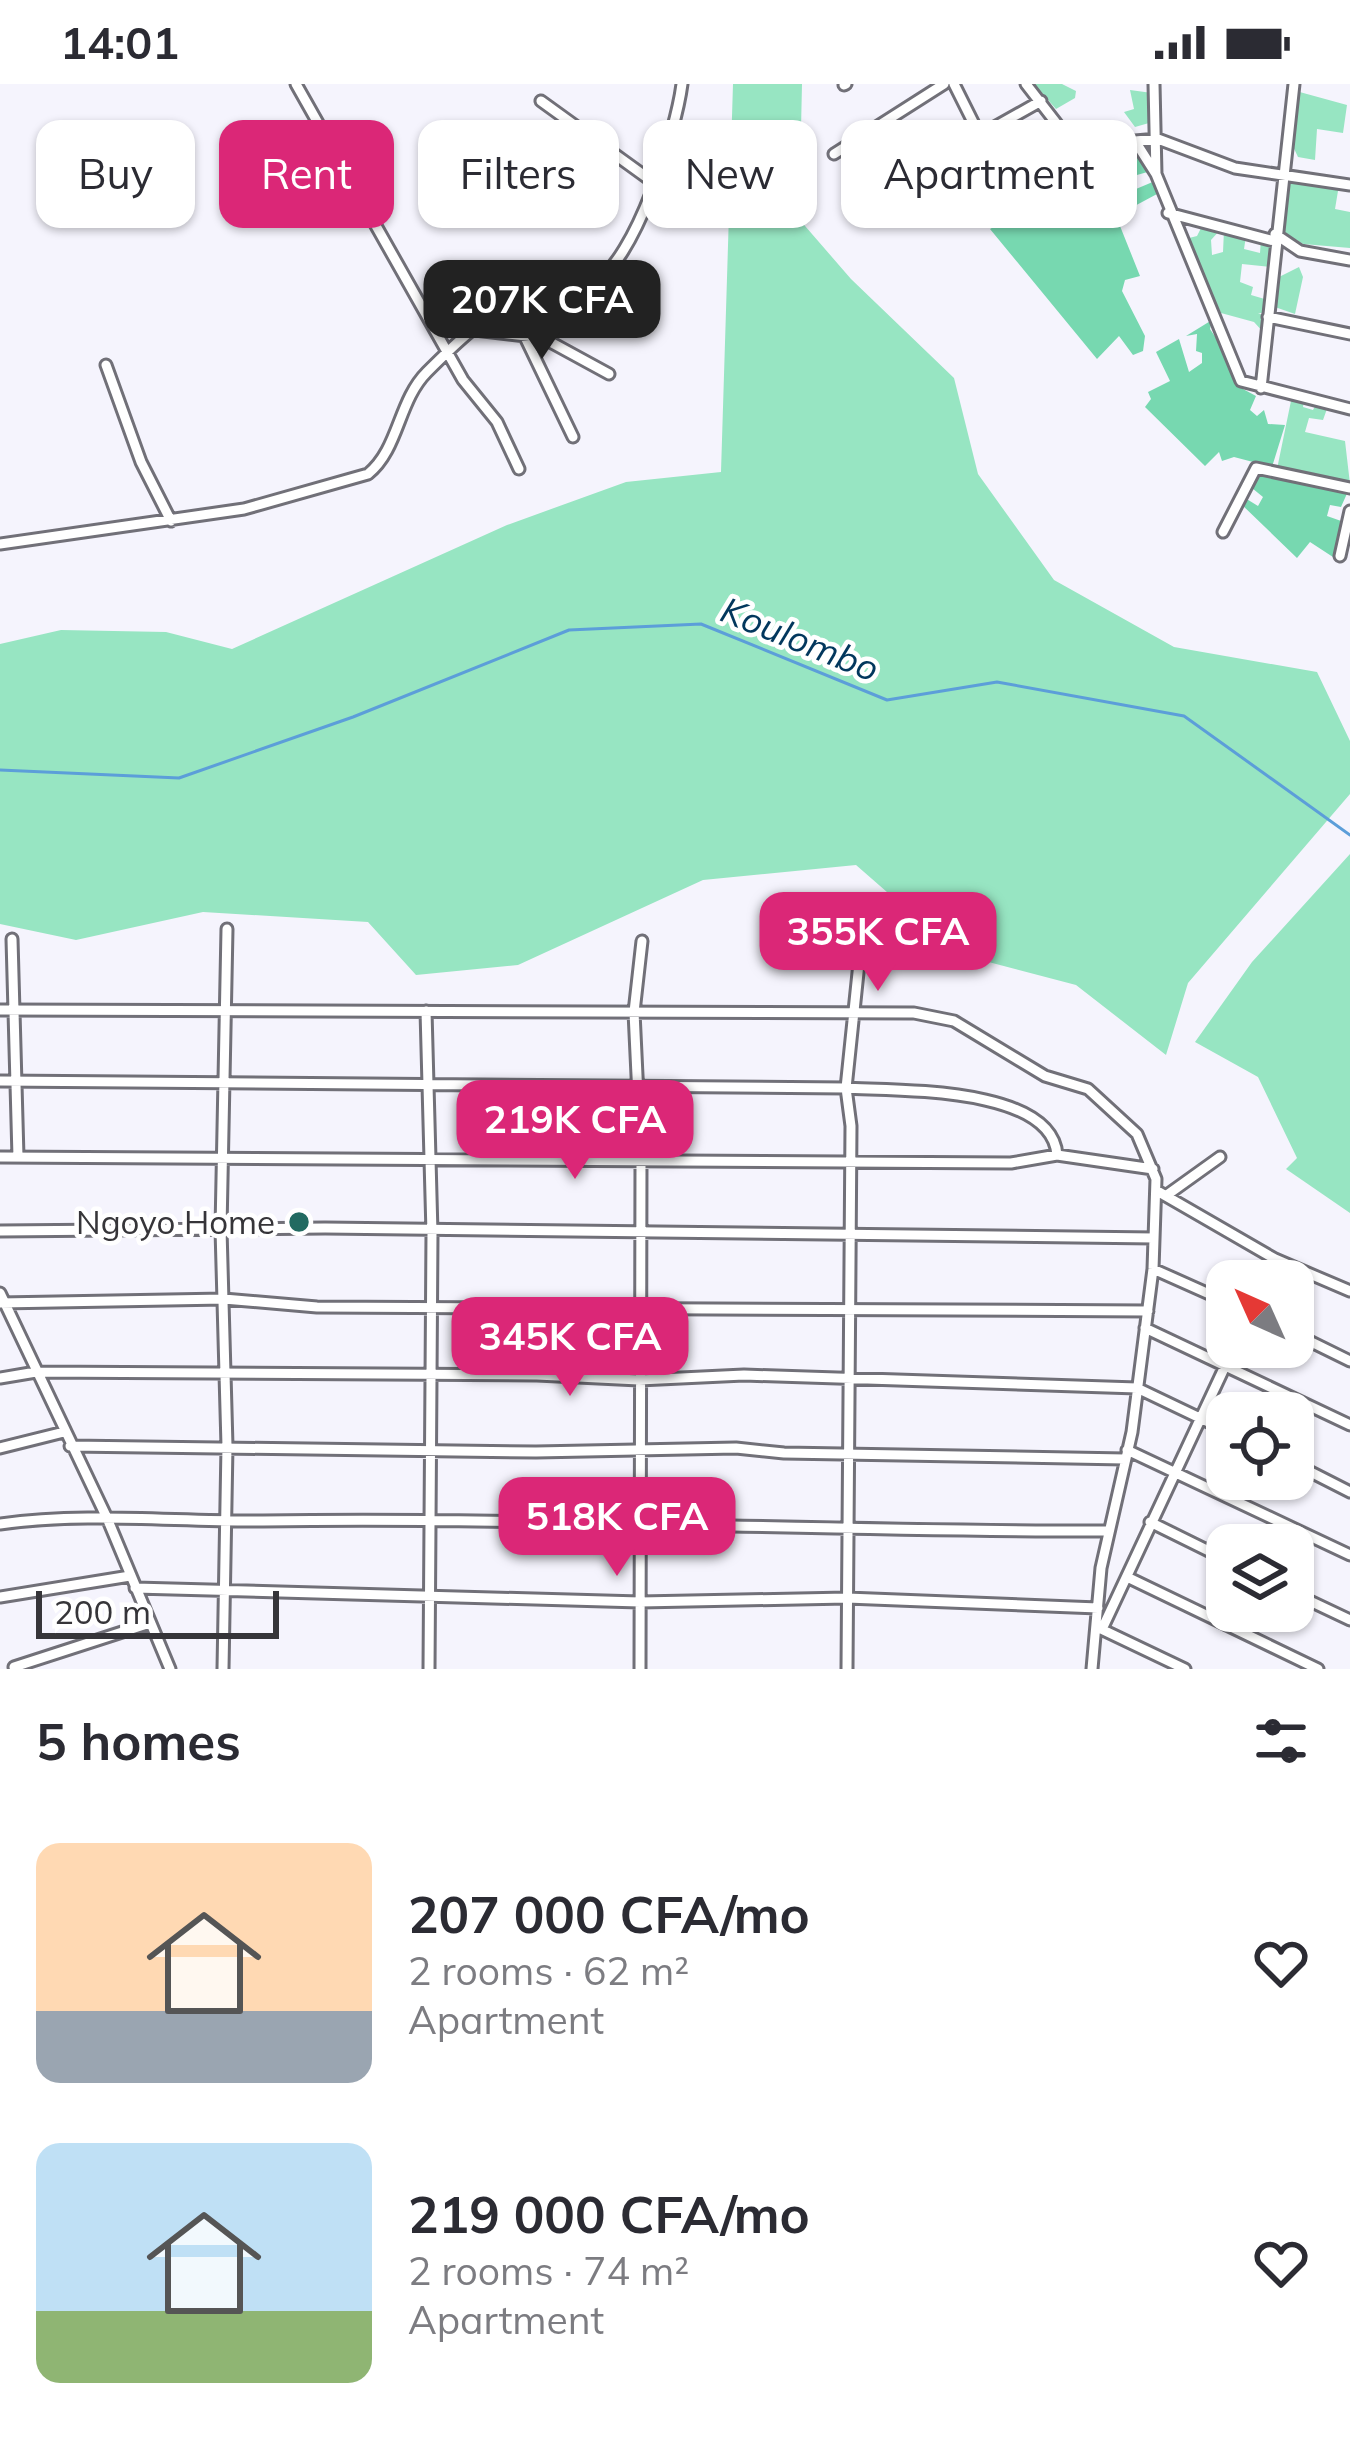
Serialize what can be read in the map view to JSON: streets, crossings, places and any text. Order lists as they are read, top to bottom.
{
  "water": ["Koulombo"],
  "places": ["Ngoyo Home"],
  "scale_bar": "200 m",
  "north": "top left",
  "page": {
    "status": "14:01",
    "chip": [
      "Buy",
      "Rent",
      "Filters",
      "New",
      "Apartment"
    ],
    "price": [
      "207K CFA",
      "355K CFA",
      "219K CFA",
      "345K CFA",
      "518K CFA"
    ],
    "scale": "200 m",
    "heading": "5 homes",
    "list": [
      {
        "name": "207 000 CFA/mo",
        "note": "2 rooms · 62 m² · Apartment"
      },
      {
        "name": "219 000 CFA/mo",
        "note": "2 rooms · 74 m² · Apartment"
      }
    ]
  }
}
